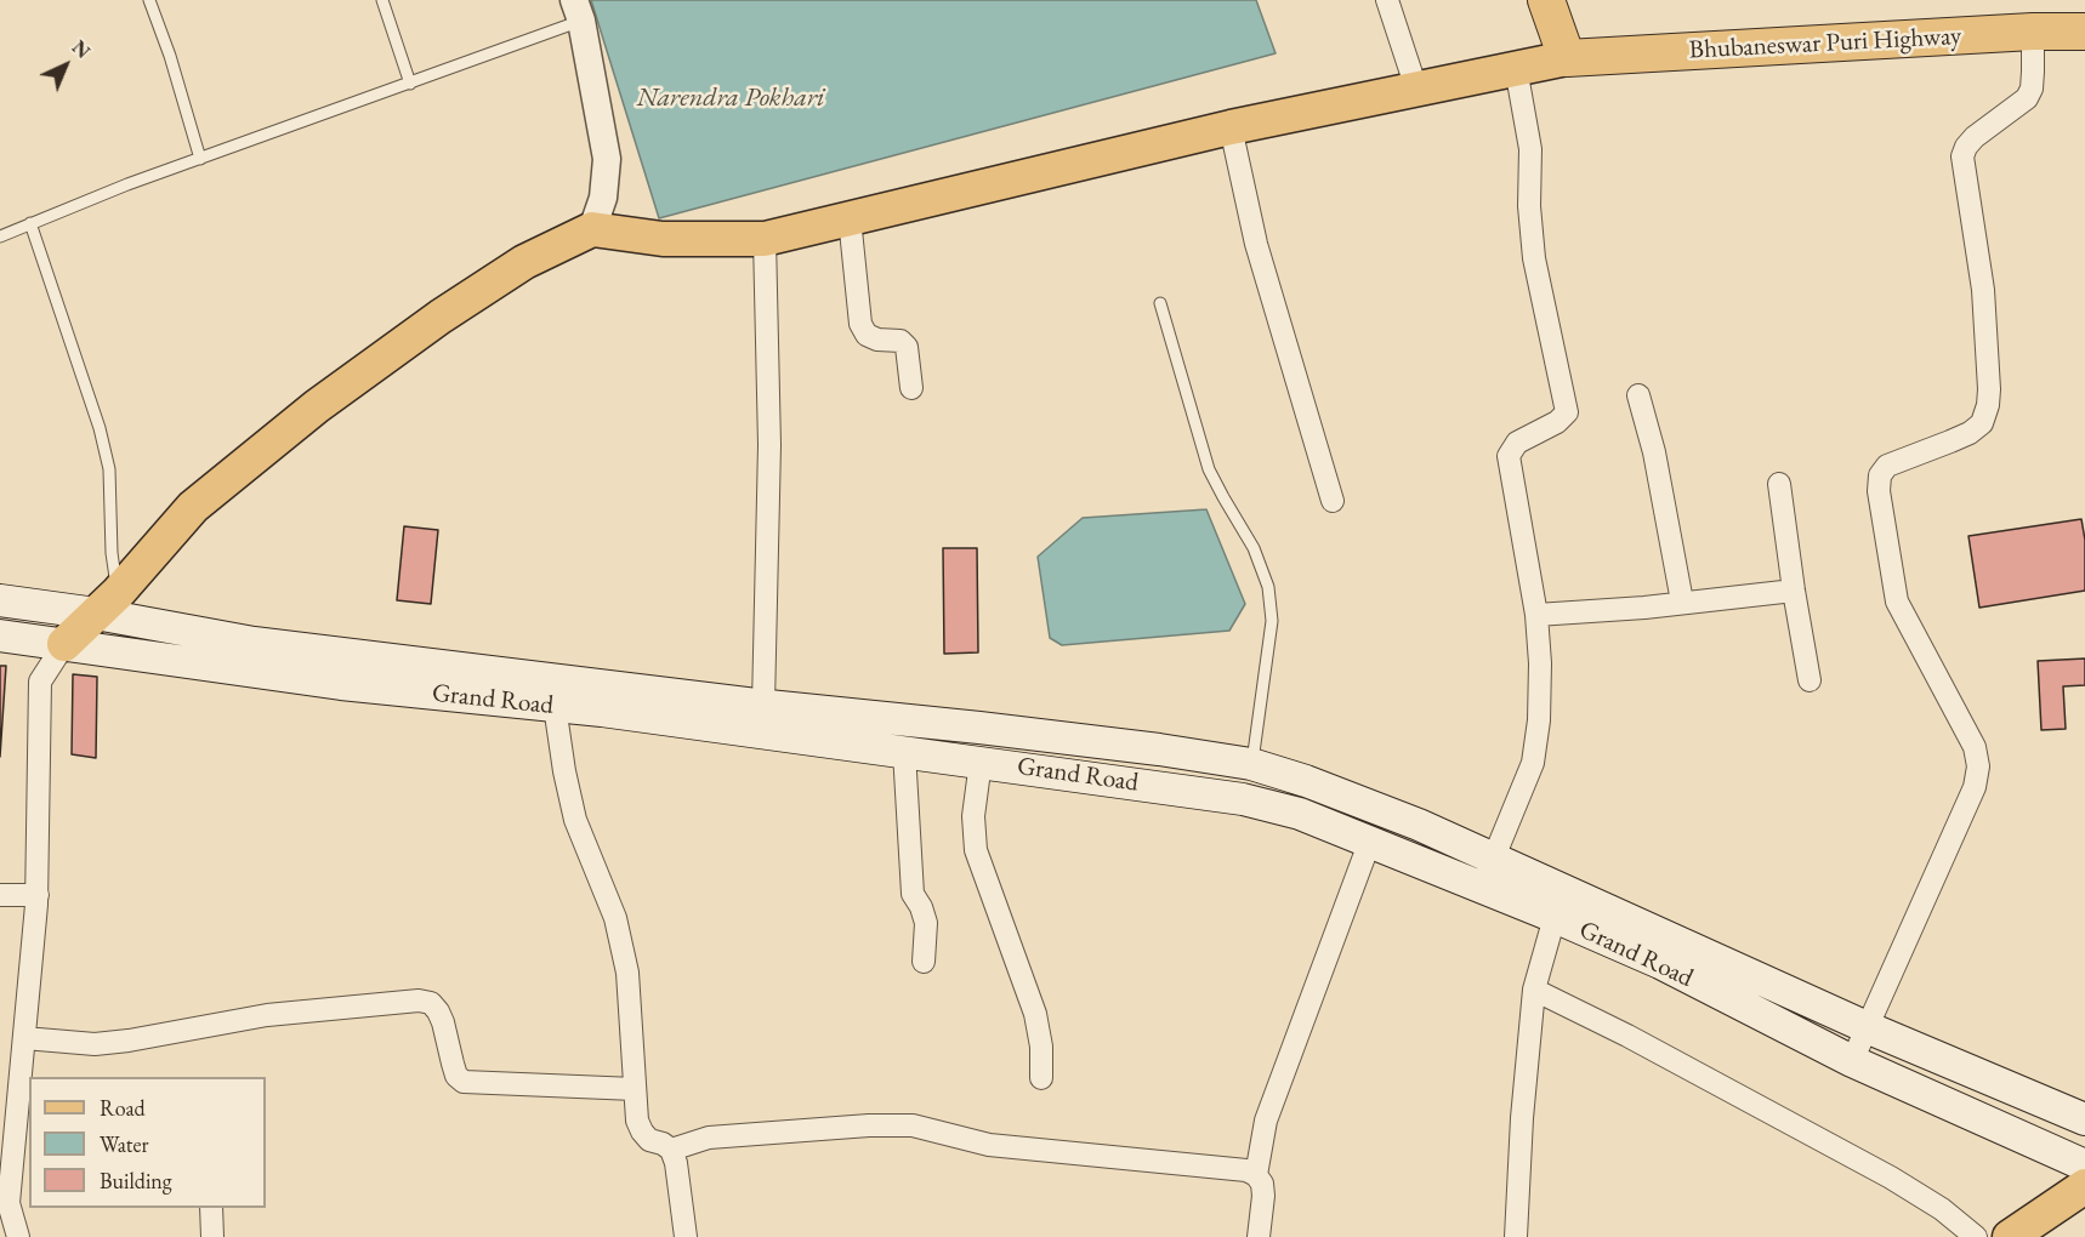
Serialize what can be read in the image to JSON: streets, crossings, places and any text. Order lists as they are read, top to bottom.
{
  "streets": {
    "highway": ["Bhubaneswar Puri Highway"],
    "main road": ["Grand Road"]
  },
  "water": ["Narendra Pokhari"],
  "legend": ["Road", "Water", "Building"],
  "north": "top right"
}
